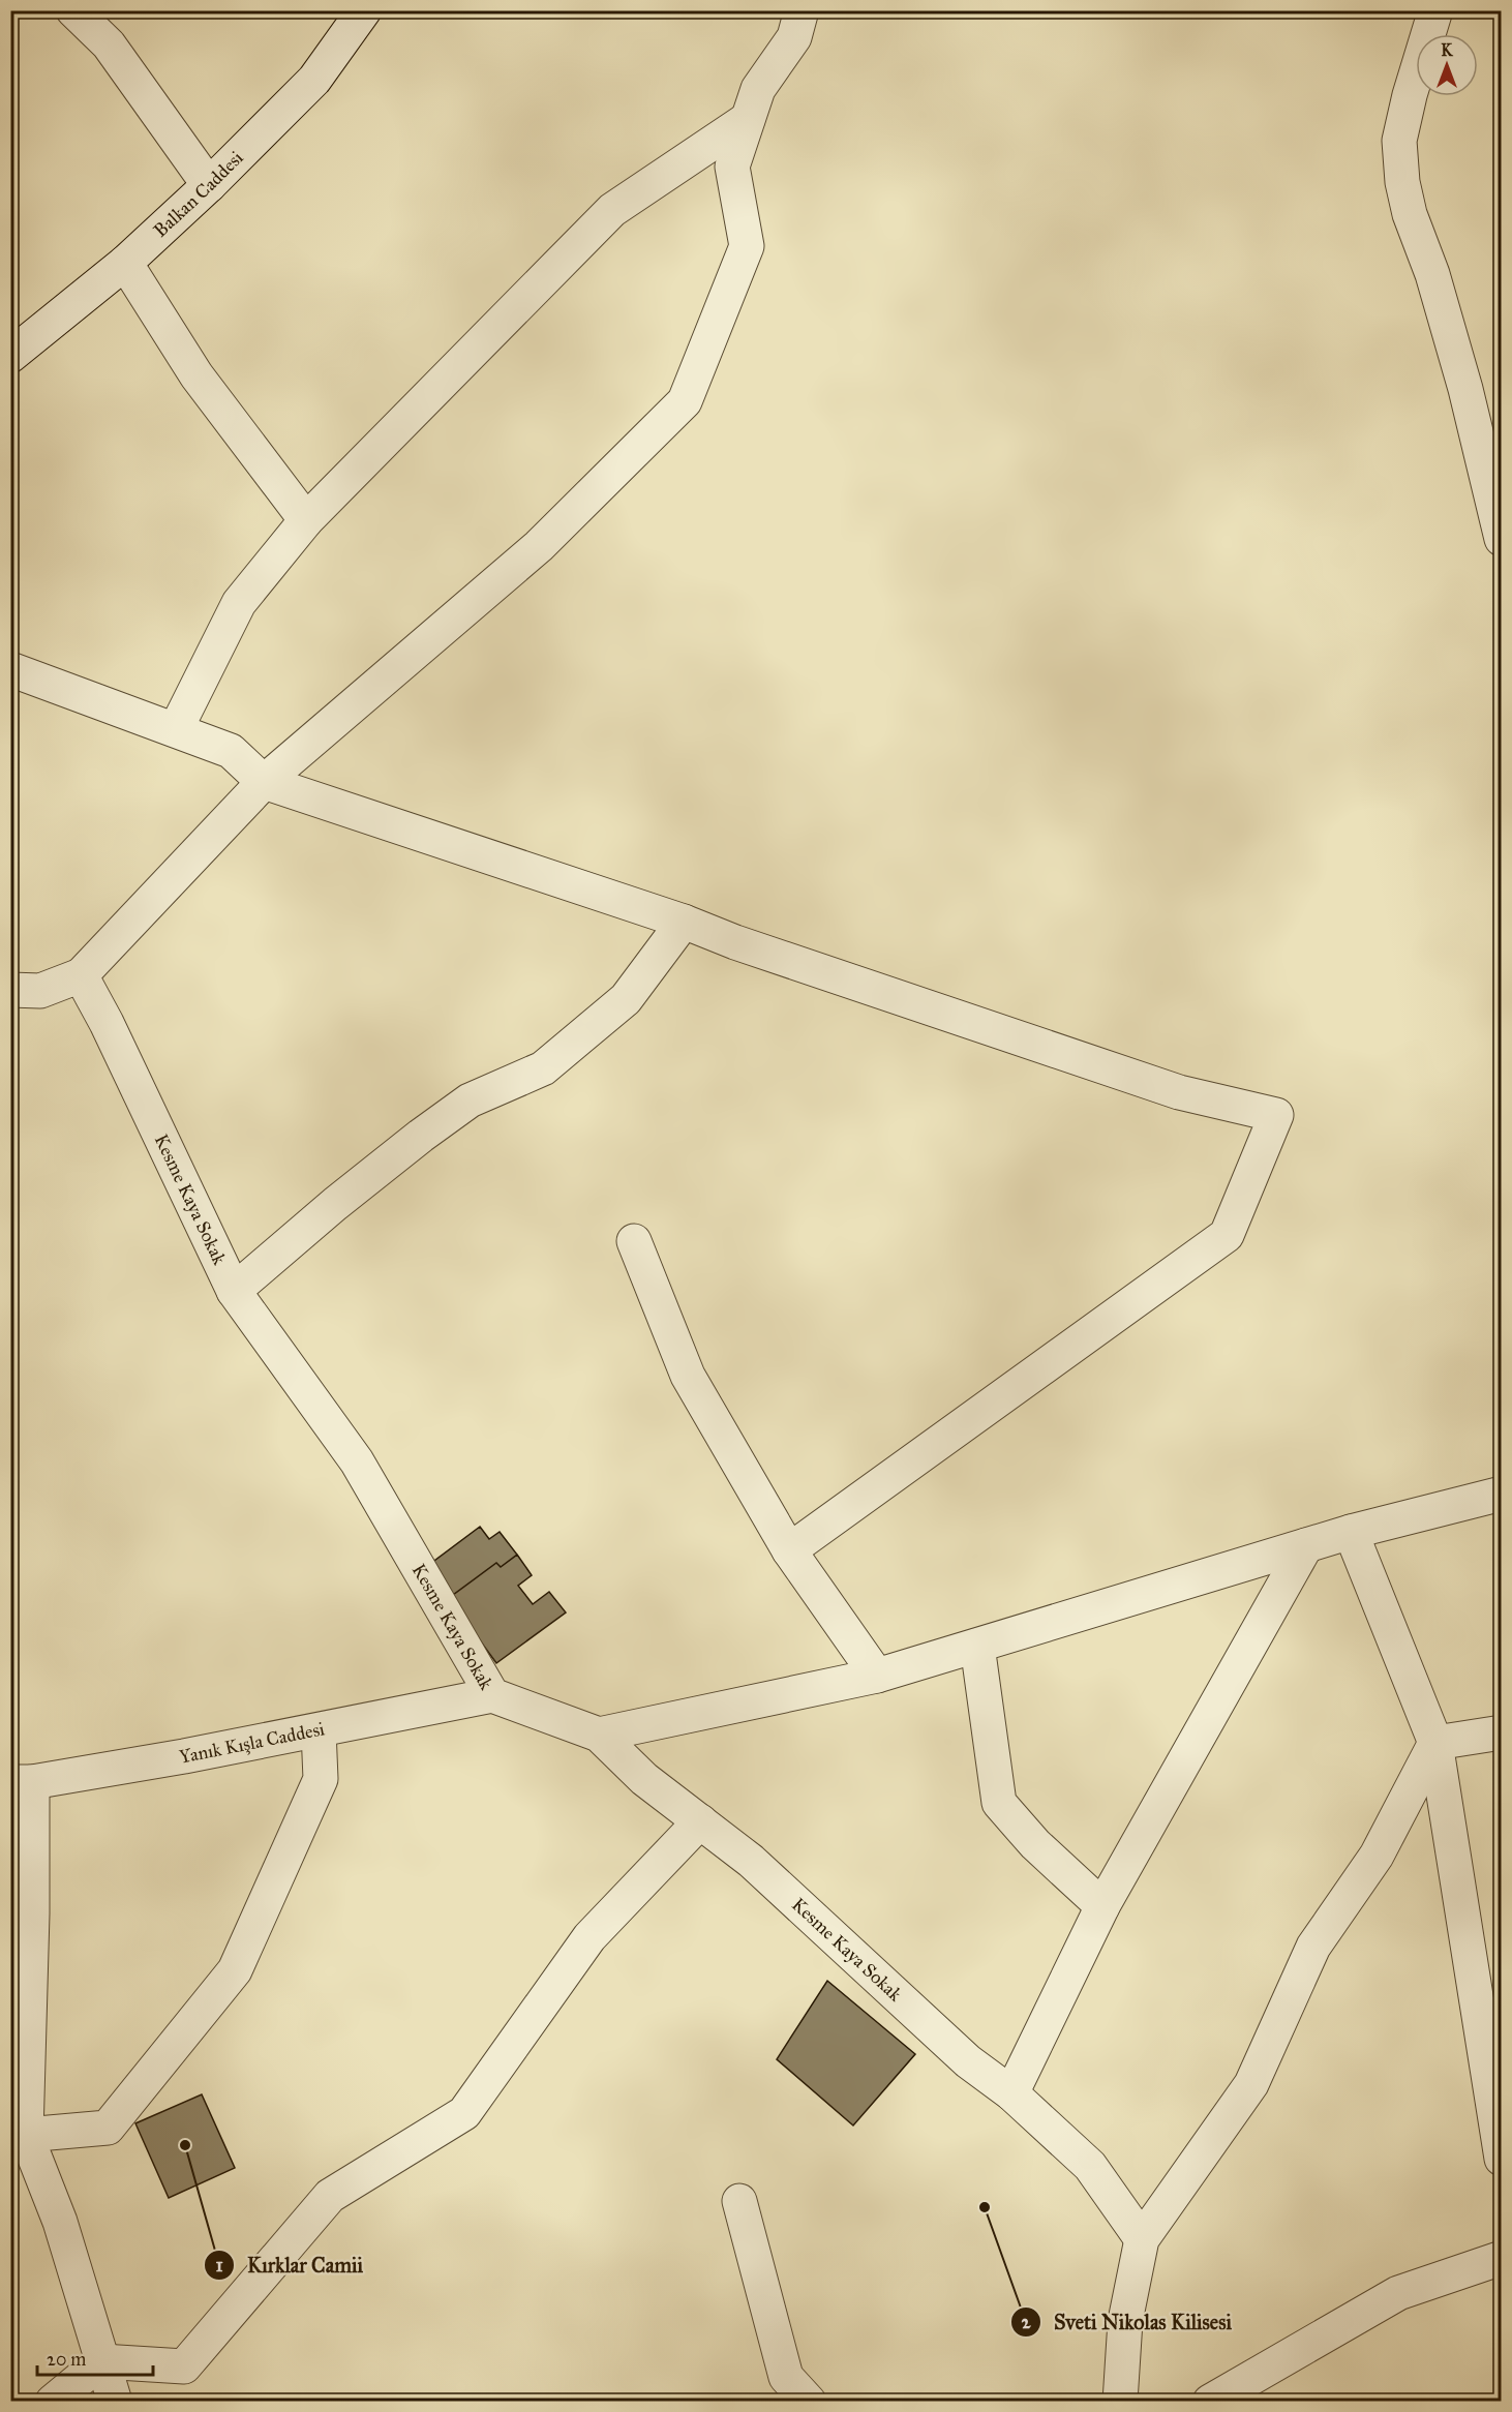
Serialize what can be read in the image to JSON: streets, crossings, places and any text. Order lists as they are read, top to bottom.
{
  "streets": {
    "street": ["Balkan Caddesi", "Kesme Kaya Sokak", "Yanık Kışla Caddesi"]
  },
  "crossings": [
    ["Kesme Kaya Sokak", "Yanık Kışla Caddesi"]
  ],
  "places": ["Kırklar Camii", "Sveti Nikolas Kilisesi"],
  "scale_bar": "20 m",
  "north": "top"
}
